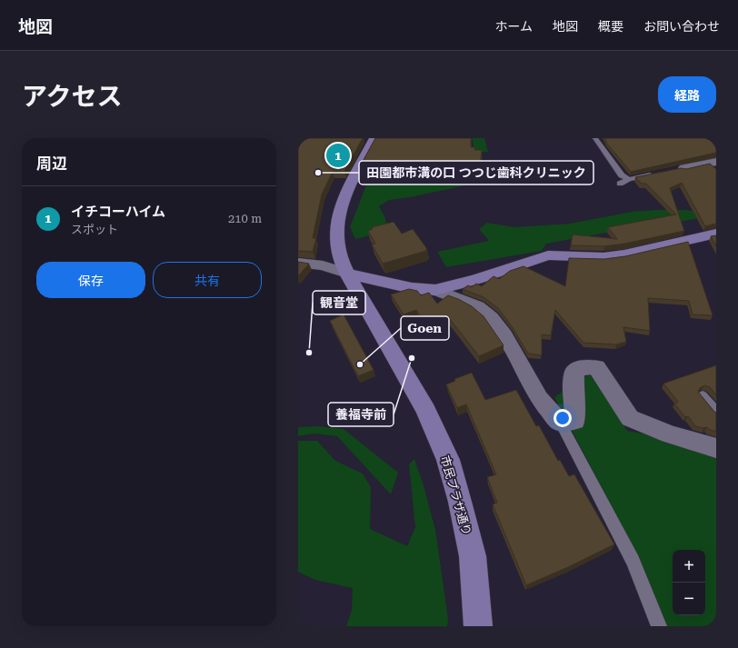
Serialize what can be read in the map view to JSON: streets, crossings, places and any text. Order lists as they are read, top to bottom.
{
  "streets": {
    "street": ["市民プラザ通り"]
  },
  "places": [
    "田園都市溝の口 つつじ歯科クリニック",
    "観音堂",
    "養福寺前",
    "Goen"
  ],
  "page": {
    "header": "地図",
    "nav": [
      "ホーム",
      "地図",
      "概要",
      "お問い合わせ"
    ],
    "title": "アクセス",
    "buttons": [
      "経路",
      ["保存", "共有"]
    ],
    "heading": "周辺",
    "pins": "1",
    "list": [
      {
        "mark": "1",
        "name": "イチコーハイム",
        "note": "スポット",
        "value": "210 m"
      }
    ],
    "map_buttons": ["+", "−"]
  }
}
